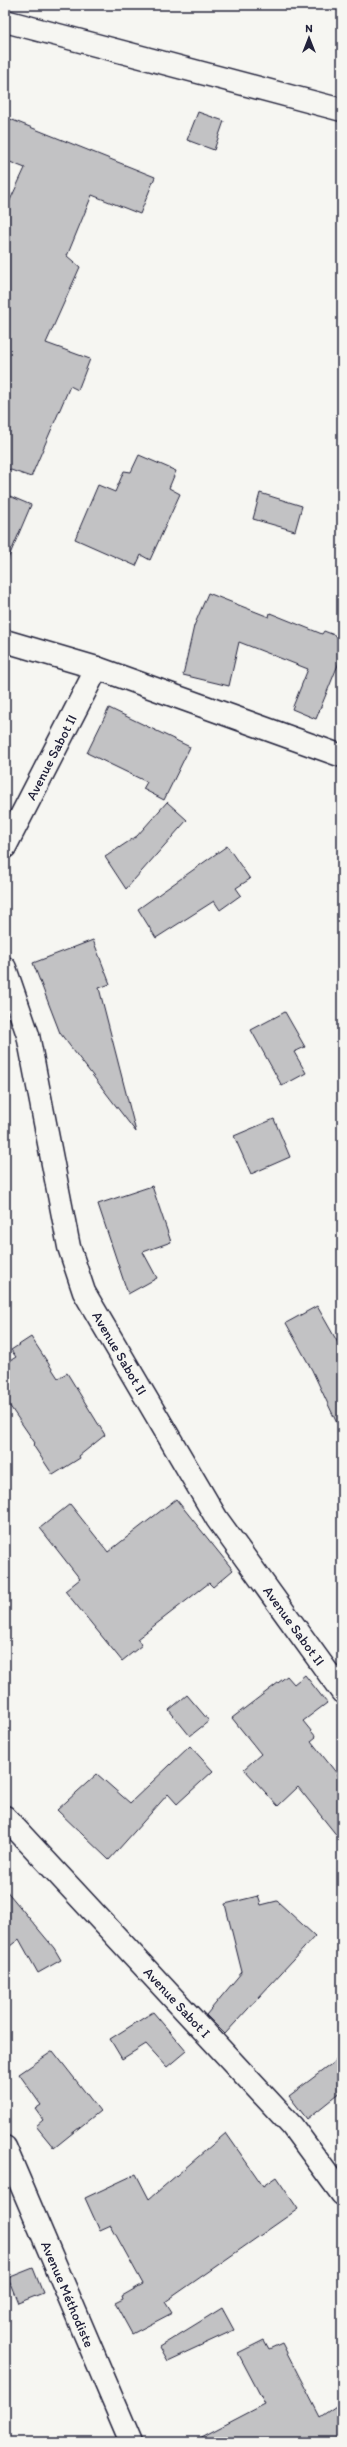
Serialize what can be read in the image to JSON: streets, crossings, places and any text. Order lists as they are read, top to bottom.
{
  "streets": {
    "street": ["Avenue Sabot II", "Avenue Sabot I", "Avenue Méthodiste"]
  },
  "north": "top"
}
